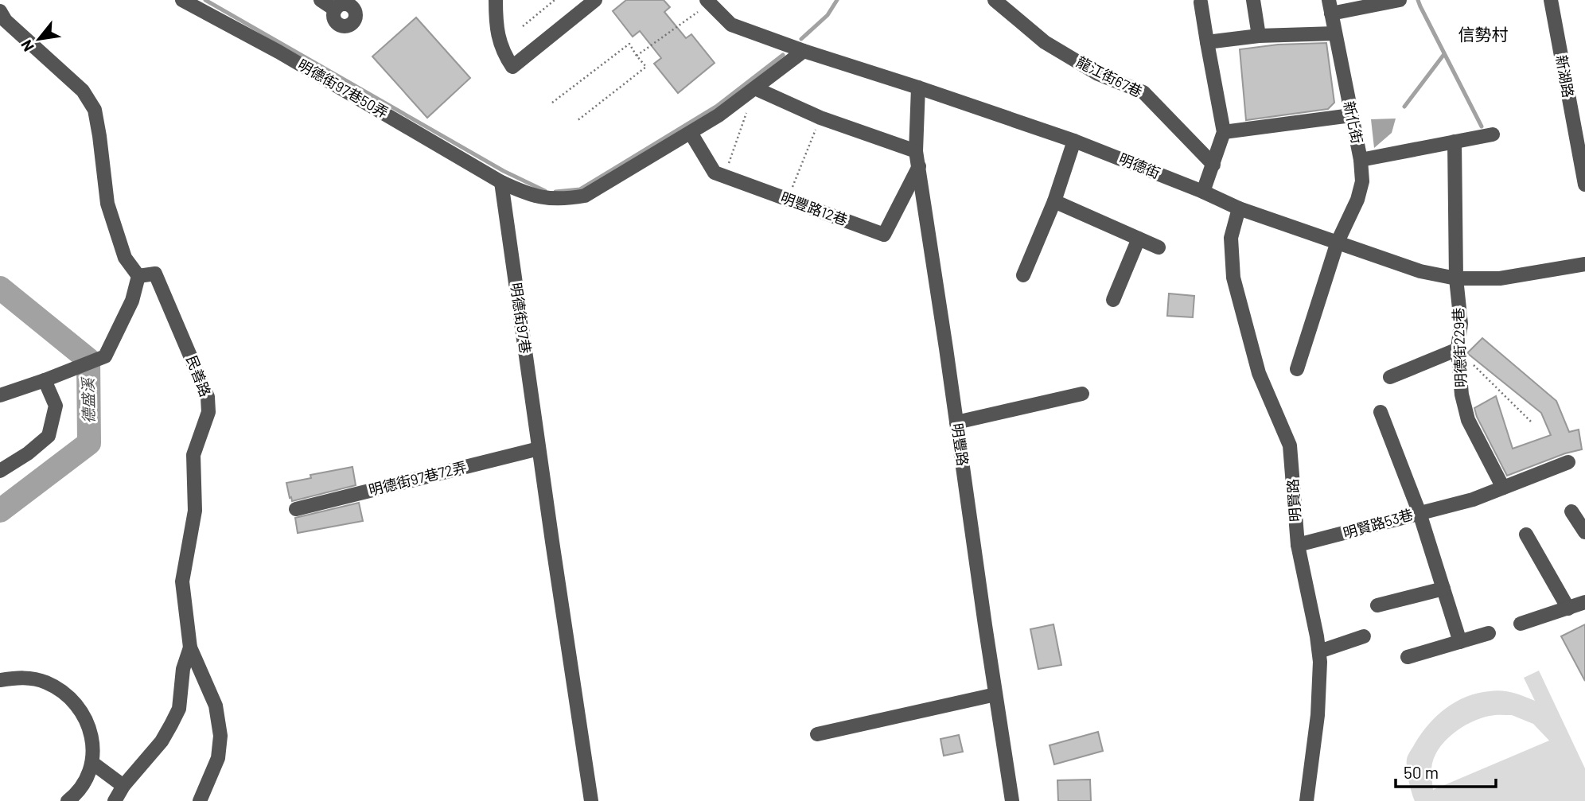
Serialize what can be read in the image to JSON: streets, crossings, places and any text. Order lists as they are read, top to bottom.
{
  "streets": {
    "street": [
      "新湖路",
      "龍江街67巷",
      "明德街97巷50弄",
      "新化街",
      "明德街",
      "明豐路12巷",
      "明德街97巷",
      "明德街229巷",
      "民善路",
      "明豐路",
      "明德街97巷72弄",
      "明賢路",
      "明賢路53巷"
    ]
  },
  "crossings": [
    ["明德街97巷50弄", "明德街97巷"],
    ["新化街", "明德街"],
    ["明德街", "明德街229巷"],
    ["明德街", "明豐路"],
    ["明德街", "明賢路"],
    ["明豐路12巷", "明豐路"],
    ["明德街97巷", "明德街97巷72弄"],
    ["明賢路", "明賢路53巷"]
  ],
  "districts": ["信勢村"],
  "water": ["德盛溪"],
  "scale_bar": "50 m",
  "north": "bottom left"
}
